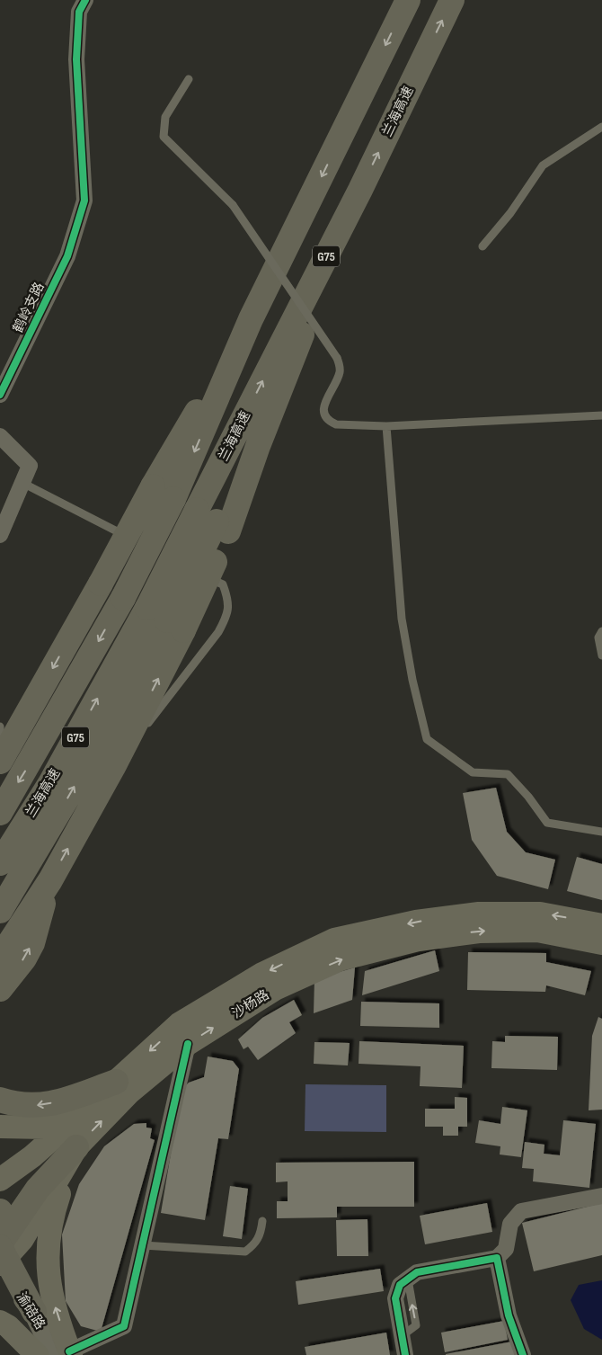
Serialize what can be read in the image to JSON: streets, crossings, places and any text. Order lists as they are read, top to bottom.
{
  "streets": {
    "highway": ["兰海高速", "G75"],
    "main road": ["沙杨路", "渝碚路"],
    "street": ["鹤岭支路"]
  }
}
